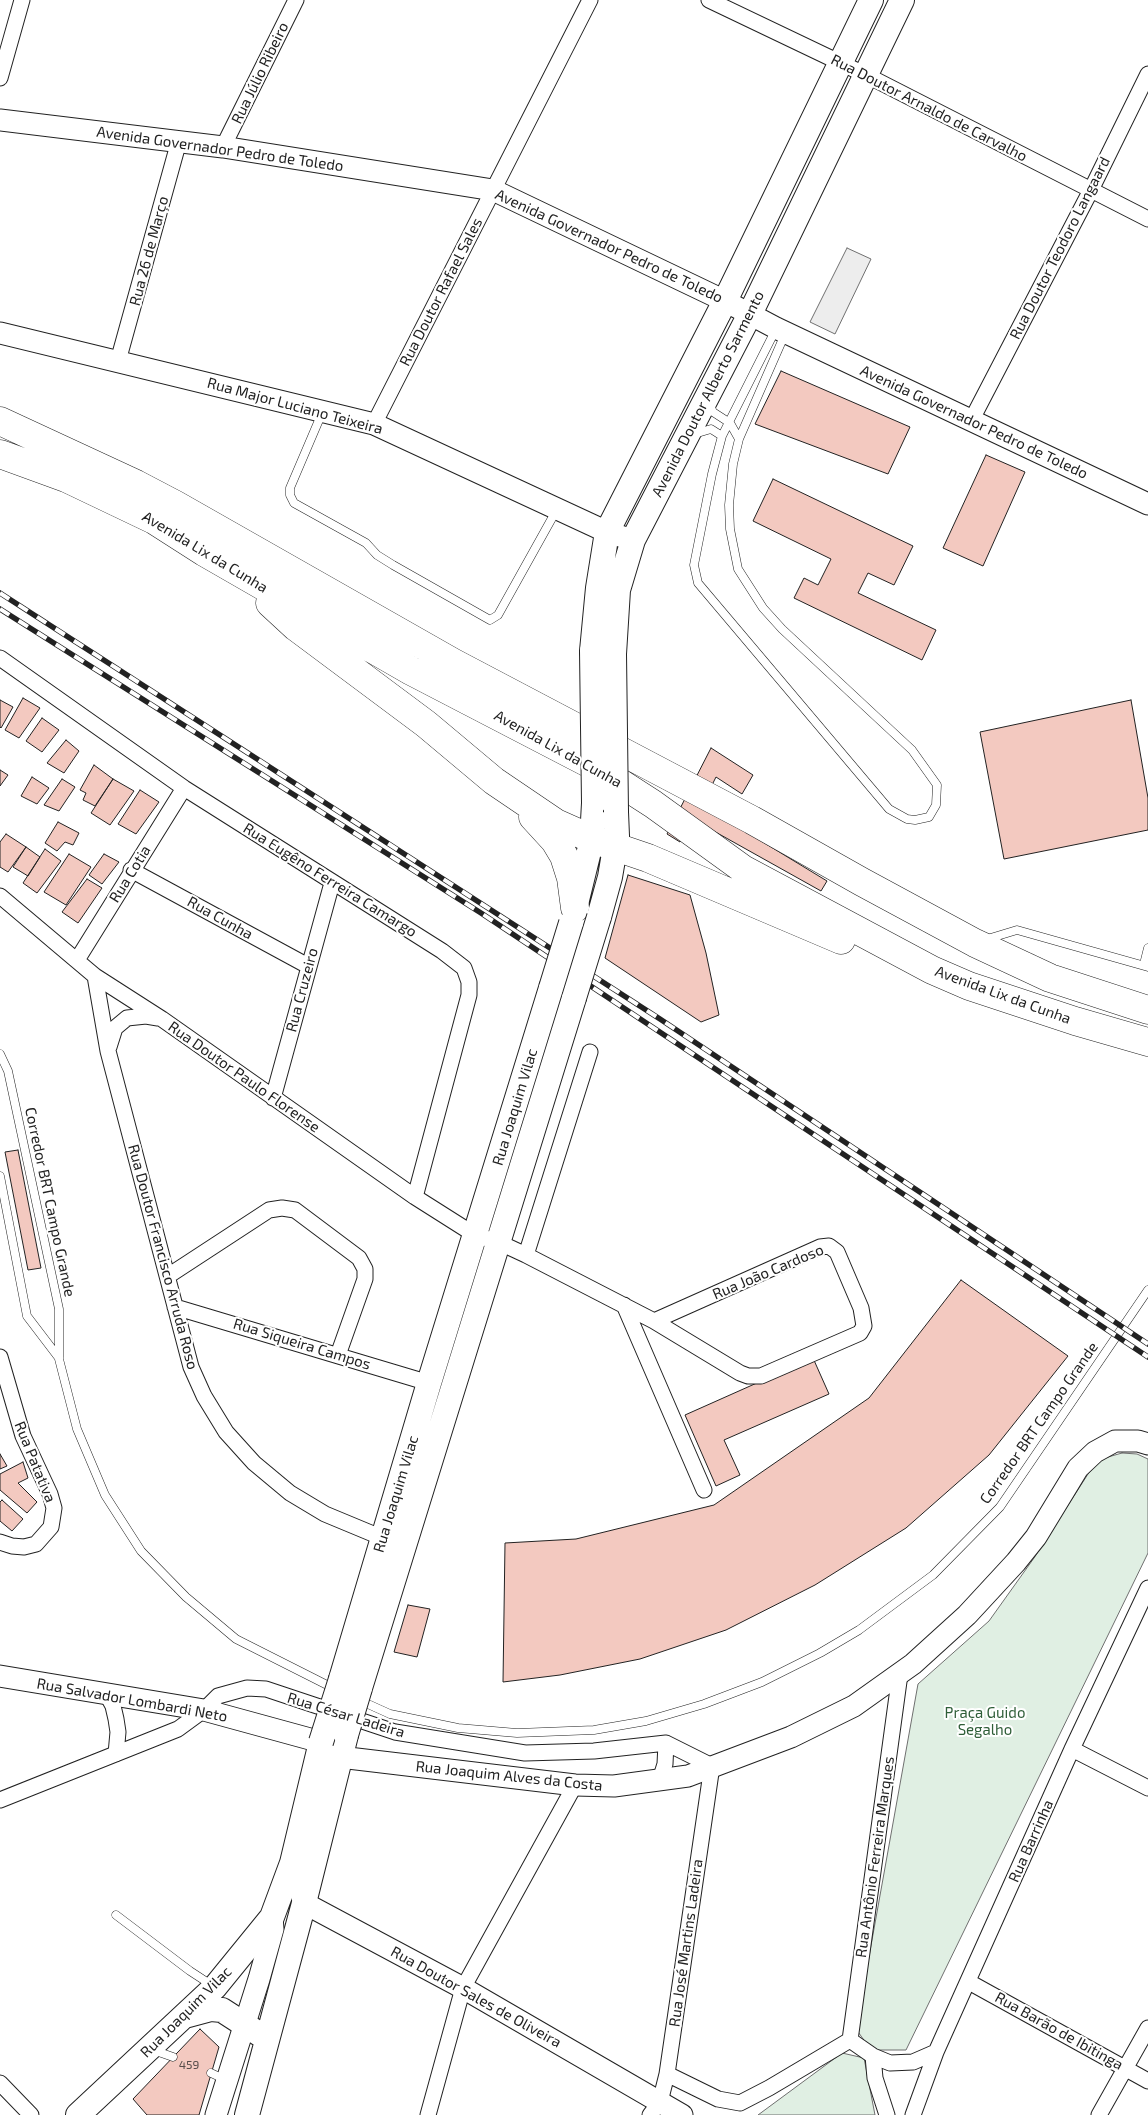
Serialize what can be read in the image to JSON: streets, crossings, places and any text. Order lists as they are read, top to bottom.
{
  "streets": {
    "highway": ["Avenida Lix da Cunha"],
    "main road": [
      "Avenida Governador Pedro de Toledo",
      "Avenida Doutor Alberto Sarmento",
      "Rua Major Luciano Teixeira",
      "Rua Joaquim Vilac",
      "Rua Salvador Lombardi Neto",
      "Rua Joaquim Alves da Costa",
      "Rua Doutor Sales de Oliveira"
    ],
    "street": [
      "Rua Júlio Ribeiro",
      "Rua Doutor Arnaldo de Carvalho",
      "Rua Doutor Teodoro Langaard",
      "Rua 26 de Março",
      "Rua Doutor Rafael Sales",
      "Rua Cotia",
      "Rua Eugêno Ferreira Camargo",
      "Rua Cunha",
      "Rua Cruzeiro",
      "Rua Doutor Paulo Florense",
      "Rua Doutor Francisco Arruda Roso",
      "Rua João Cardoso",
      "Rua Siqueira Campos",
      "Rua Patativa",
      "Rua César Ladeira",
      "Rua Barrinha",
      "Rua Antônio Ferreira Marques",
      "Rua José Martins Ladeira",
      "Rua Barão de Ibitinga"
    ],
    "lane": ["Corredor BRT Campo Grande"]
  },
  "crossings": [
    ["Rua Júlio Ribeiro", "Avenida Governador Pedro de Toledo"],
    ["Rua Doutor Arnaldo de Carvalho", "Rua Doutor Teodoro Langaard"],
    ["Rua Doutor Arnaldo de Carvalho", "Avenida Doutor Alberto Sarmento"],
    ["Avenida Governador Pedro de Toledo", "Rua Doutor Teodoro Langaard"],
    ["Avenida Governador Pedro de Toledo", "Rua 26 de Março"],
    ["Avenida Governador Pedro de Toledo", "Rua Doutor Rafael Sales"],
    ["Avenida Governador Pedro de Toledo", "Avenida Doutor Alberto Sarmento"],
    ["Rua 26 de Março", "Rua Major Luciano Teixeira"],
    ["Rua Doutor Rafael Sales", "Rua Major Luciano Teixeira"],
    ["Avenida Doutor Alberto Sarmento", "Rua Major Luciano Teixeira"],
    ["Avenida Doutor Alberto Sarmento", "Rua Joaquim Vilac"],
    ["Rua Cotia", "Rua Eugêno Ferreira Camargo"],
    ["Rua Cotia", "Rua Cunha"],
    ["Rua Cotia", "Rua Doutor Paulo Florense"],
    ["Rua Eugêno Ferreira Camargo", "Rua Cruzeiro"],
    ["Rua Eugêno Ferreira Camargo", "Rua Doutor Paulo Florense"],
    ["Rua Cunha", "Rua Cruzeiro"],
    ["Rua Cruzeiro", "Rua Doutor Paulo Florense"],
    ["Rua Doutor Paulo Florense", "Rua Joaquim Vilac"],
    ["Rua Doutor Paulo Florense", "Rua Doutor Francisco Arruda Roso"],
    ["Rua Doutor Paulo Florense", "Rua João Cardoso"],
    ["Rua Joaquim Vilac", "Rua Doutor Francisco Arruda Roso"],
    ["Rua Joaquim Vilac", "Rua João Cardoso"],
    ["Rua Joaquim Vilac", "Rua Siqueira Campos"],
    ["Rua Joaquim Vilac", "Rua Salvador Lombardi Neto"],
    ["Rua Joaquim Vilac", "Rua Joaquim Alves da Costa"],
    ["Rua Joaquim Vilac", "Rua Doutor Sales de Oliveira"],
    ["Rua Doutor Francisco Arruda Roso", "Rua Siqueira Campos"],
    ["Rua Salvador Lombardi Neto", "Rua César Ladeira"],
    ["Rua Salvador Lombardi Neto", "Rua Joaquim Alves da Costa"],
    ["Rua Joaquim Alves da Costa", "Rua Antônio Ferreira Marques"],
    ["Rua Joaquim Alves da Costa", "Rua José Martins Ladeira"],
    ["Rua Barrinha", "Rua Barão de Ibitinga"],
    ["Rua José Martins Ladeira", "Rua Doutor Sales de Oliveira"]
  ],
  "parks": ["Praça Guido Segalho"],
  "house_numbers": ["459"]
}
